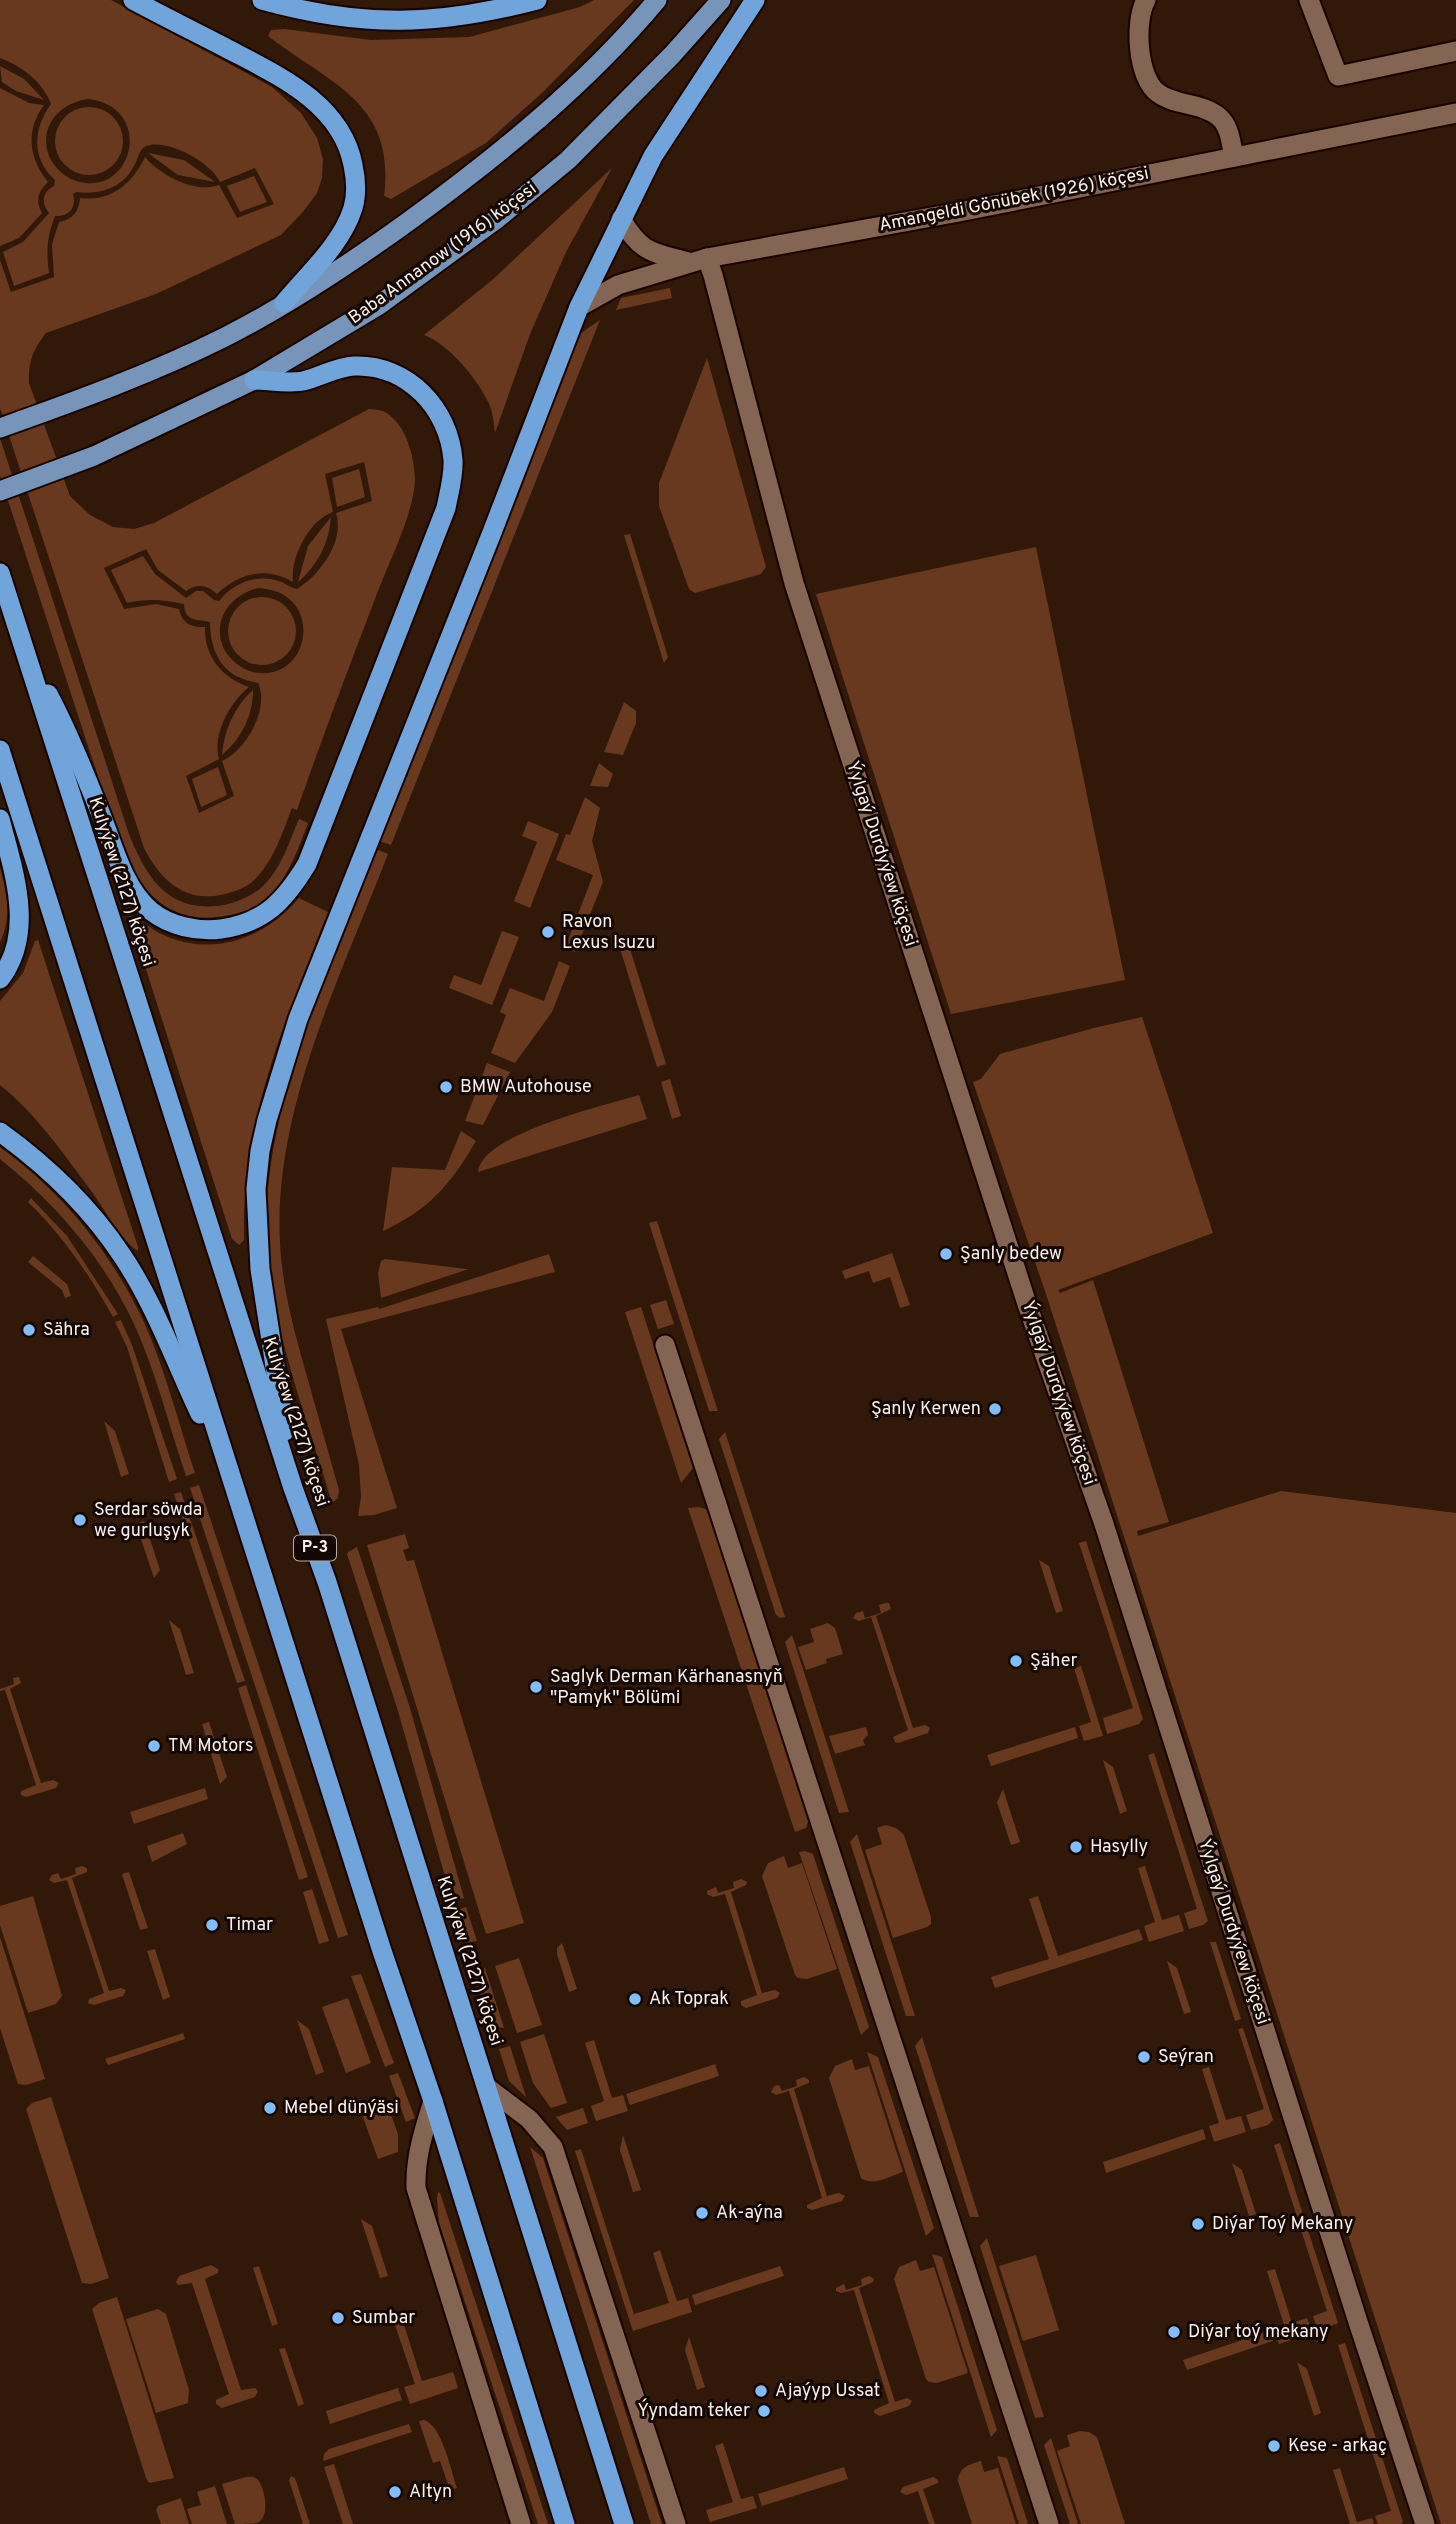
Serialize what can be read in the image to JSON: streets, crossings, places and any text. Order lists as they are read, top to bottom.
{
  "streets": {
    "highway": ["Kulyýew (2127) köçesi", "P-3"],
    "main road": ["Baba Annanow (1916) köçesi"],
    "street": ["Amangeldi Gönübek (1926) köçesi", "Ýylgaý Durdyýew köçesi"]
  },
  "crossings": [
    ["Amangeldi Gönübek (1926) köçesi", "Ýylgaý Durdyýew köçesi"]
  ],
  "places": [
    "Ravon Lexus Isuzu",
    "BMW Autohouse",
    "Şanly bedew",
    "Sähra",
    "Şanly Kerwen",
    "Serdar söwda we gurluşyk",
    "Şäher",
    "Saglyk Derman Kärhanasnyň \"Pamyk\" Bölümi",
    "TM Motors",
    "Hasylly",
    "Timar",
    "Ak Toprak",
    "Seýran",
    "Mebel dünýäsi",
    "Ak-aýna",
    "Diýar Toý Mekany",
    "Sumbar",
    "Diýar toý mekany",
    "Ajaýyp Ussat",
    "Ýyndam teker",
    "Kese - arkaç",
    "Altyn"
  ]
}
